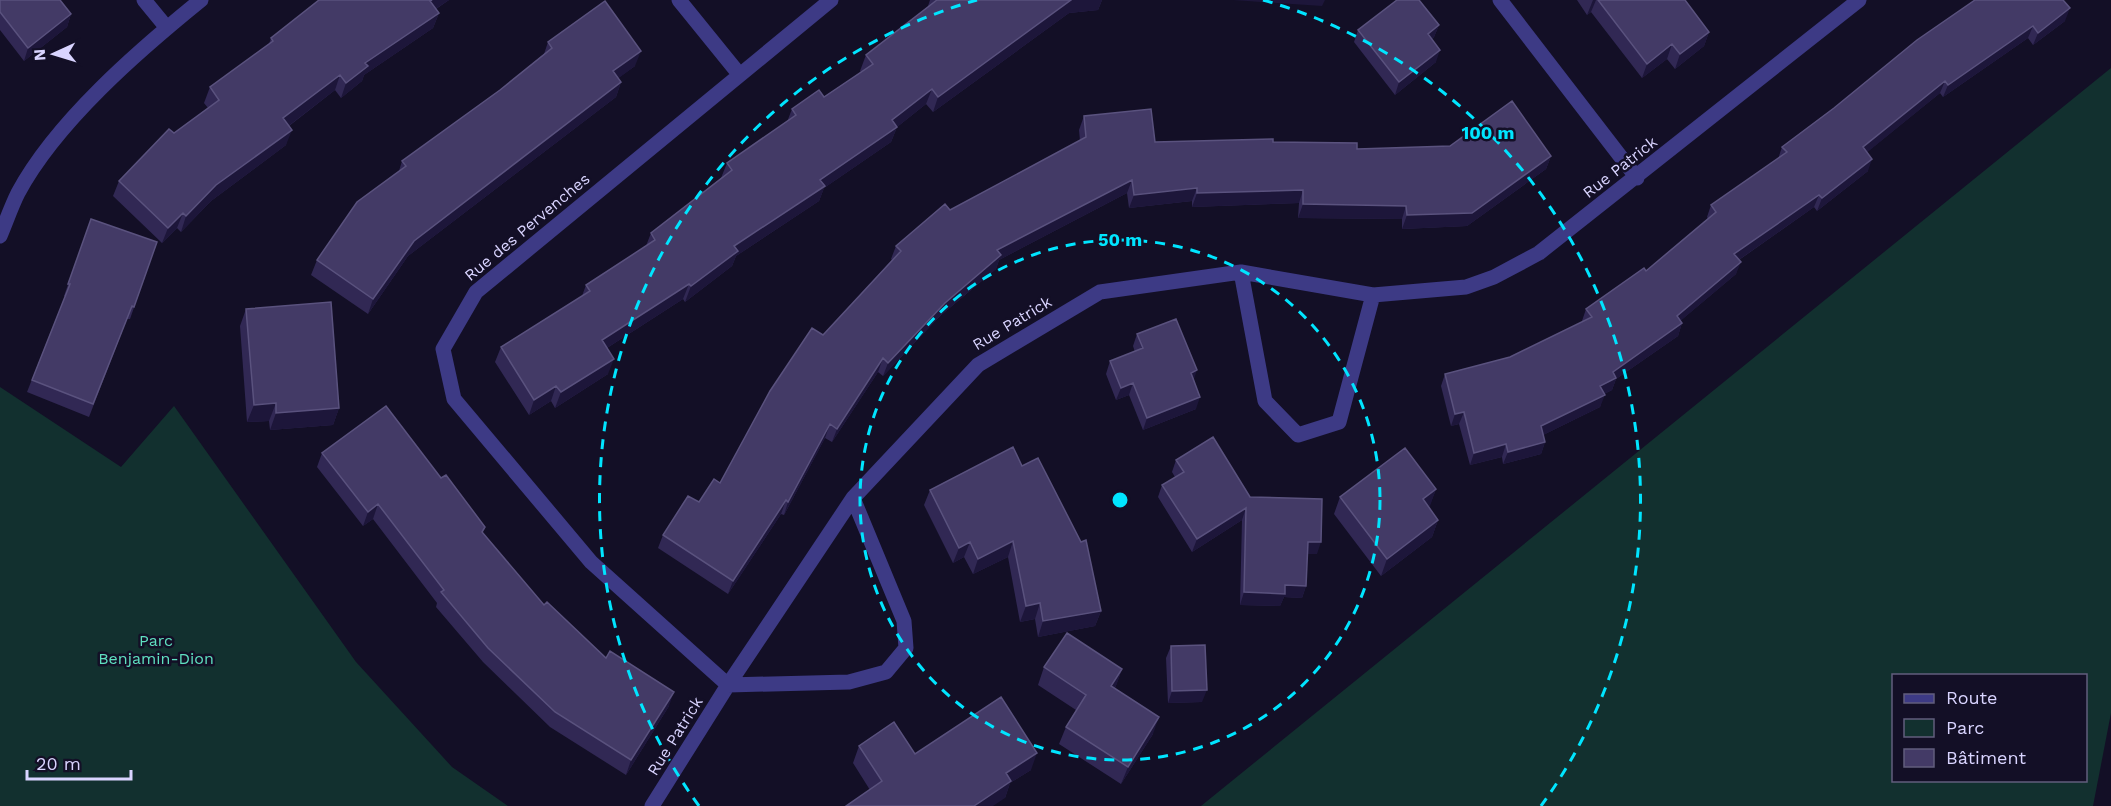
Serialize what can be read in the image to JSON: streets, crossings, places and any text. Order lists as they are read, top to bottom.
{
  "streets": {
    "street": ["Rue Patrick", "Rue des Pervenches"]
  },
  "crossings": [
    ["Rue Patrick", "Rue des Pervenches"]
  ],
  "parks": ["Parc Benjamin-Dion"],
  "legend": ["Route", "Parc", "Bâtiment"],
  "scale_bar": "20 m",
  "north": "left",
  "rings": ["100 m", "50 m"]
}
